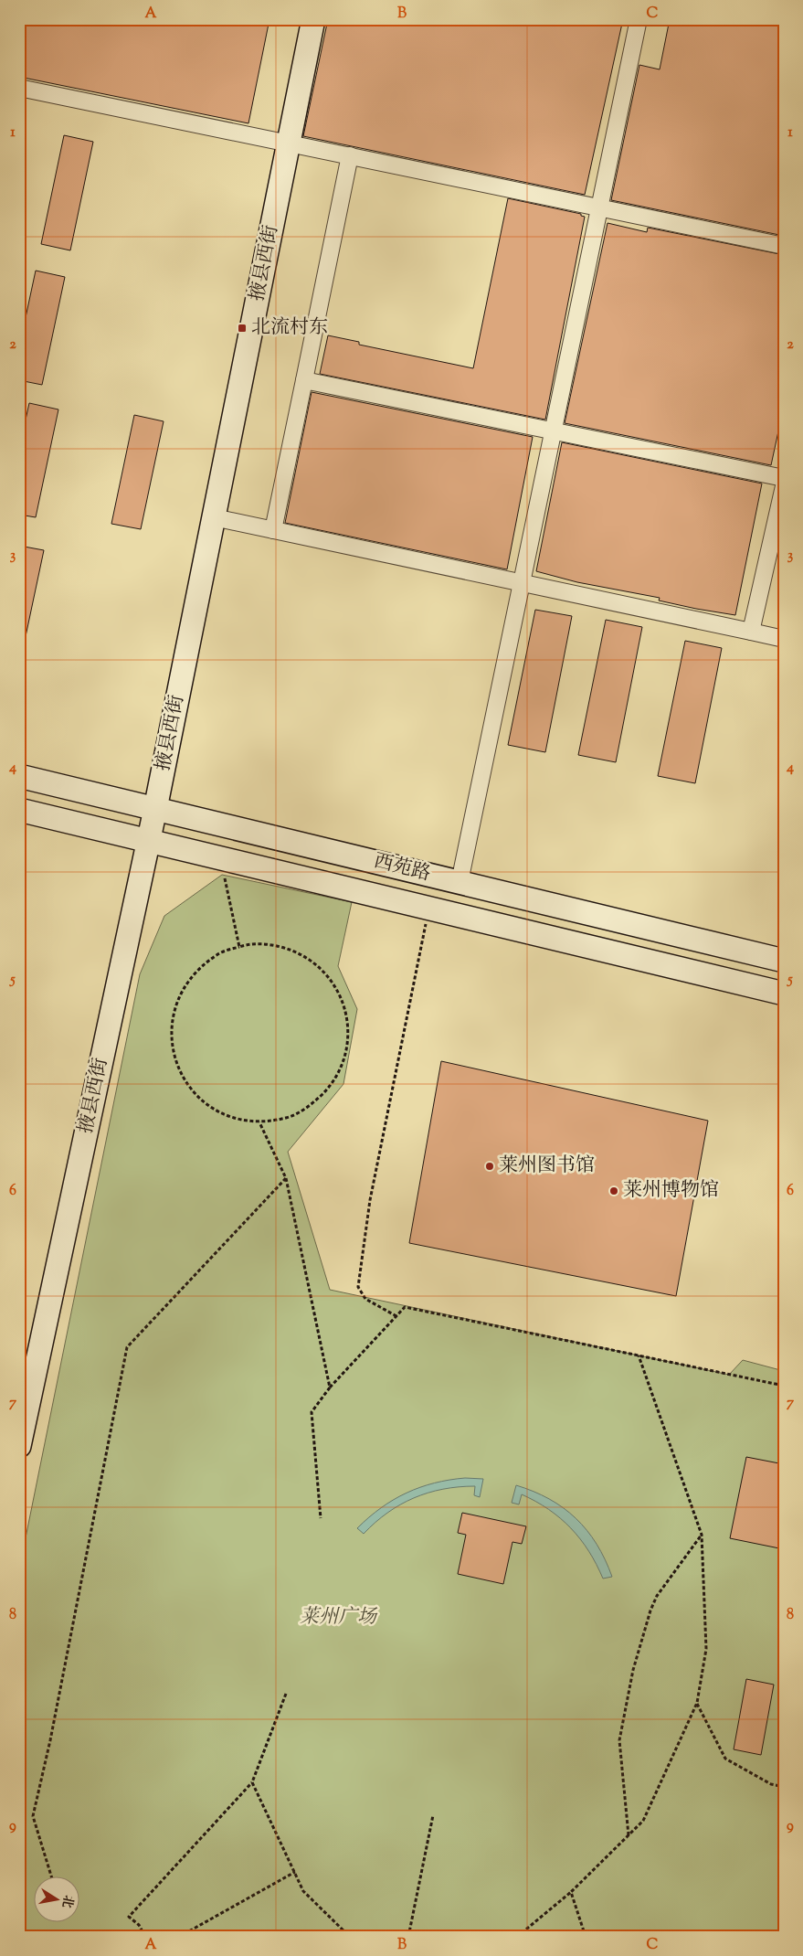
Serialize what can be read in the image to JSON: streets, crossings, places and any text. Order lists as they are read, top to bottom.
{
  "streets": {
    "main road": ["掖县西街", "西苑路"]
  },
  "crossings": [
    ["掖县西街", "西苑路"]
  ],
  "parks": ["莱州广场"],
  "places": {
    "transit": ["北流村东"],
    "other": ["莱州图书馆", "莱州博物馆"]
  },
  "north": "right",
  "grid": {
    "columns": ["A", "B", "C"],
    "rows": [
      "1",
      "2",
      "3",
      "4",
      "5",
      "6",
      "7",
      "8",
      "9"
    ]
  }
}
